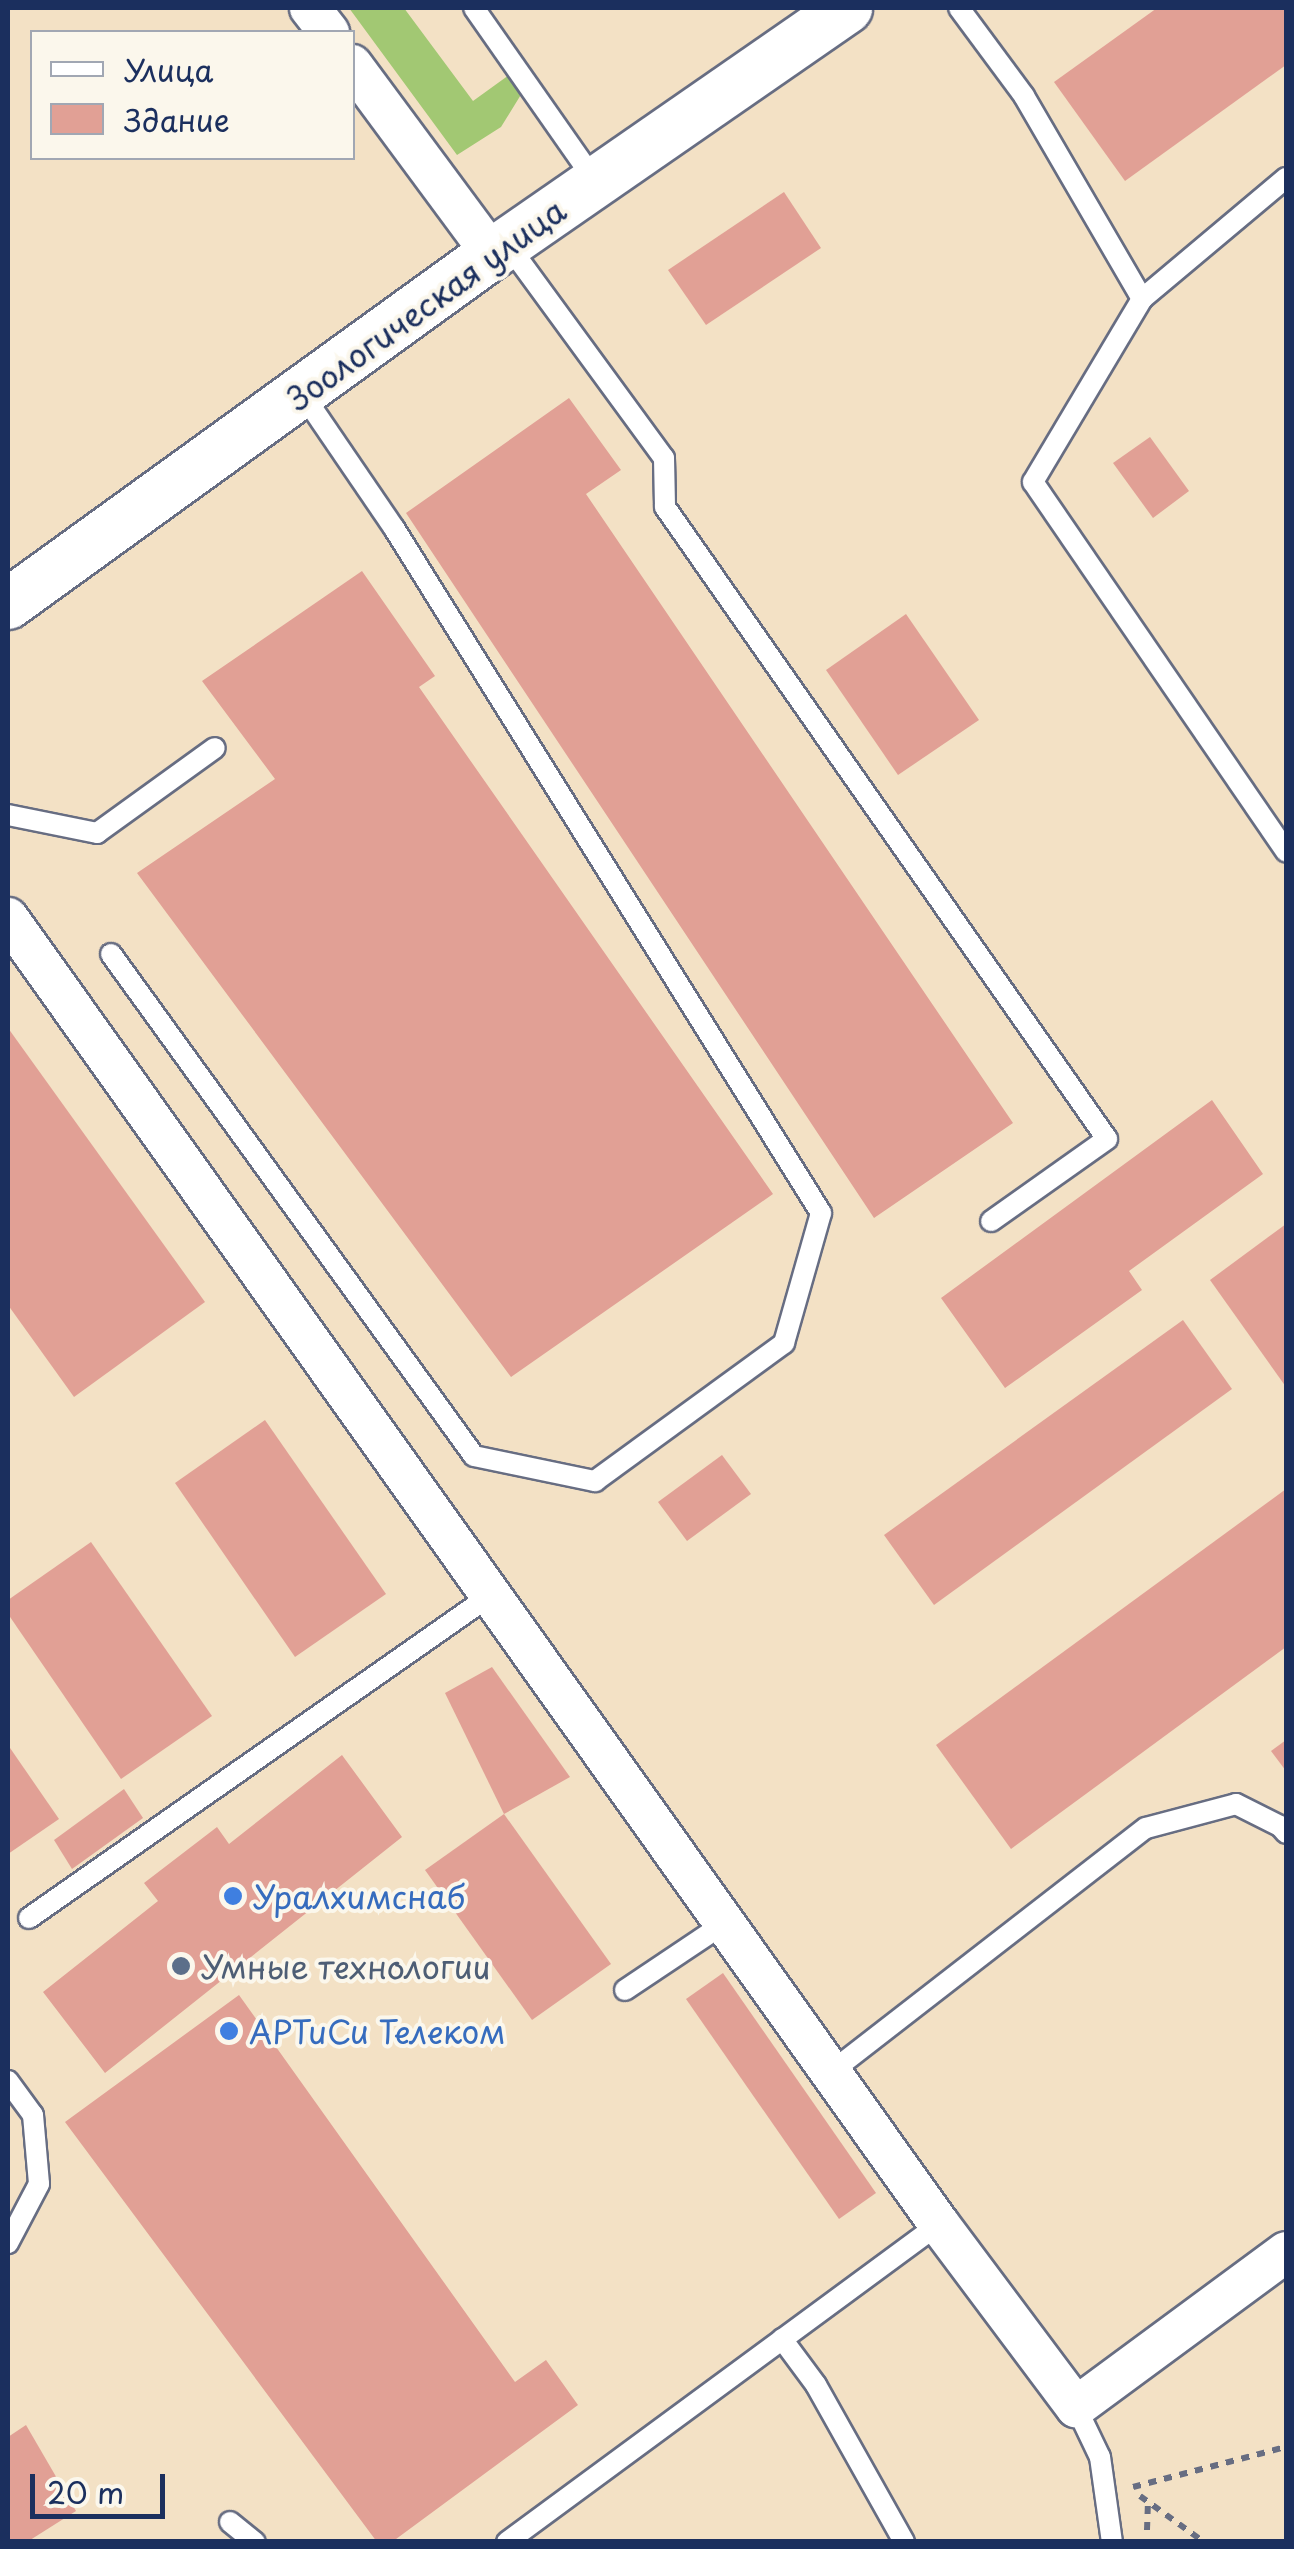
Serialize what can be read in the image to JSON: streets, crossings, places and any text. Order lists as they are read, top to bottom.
{
  "streets": {
    "street": ["Зоологическая улица"]
  },
  "places": ["Уралхимснаб", "Умные технологии", "АРТиСи Телеком"],
  "legend": ["Улица", "Здание"],
  "scale_bar": "20 m"
}
